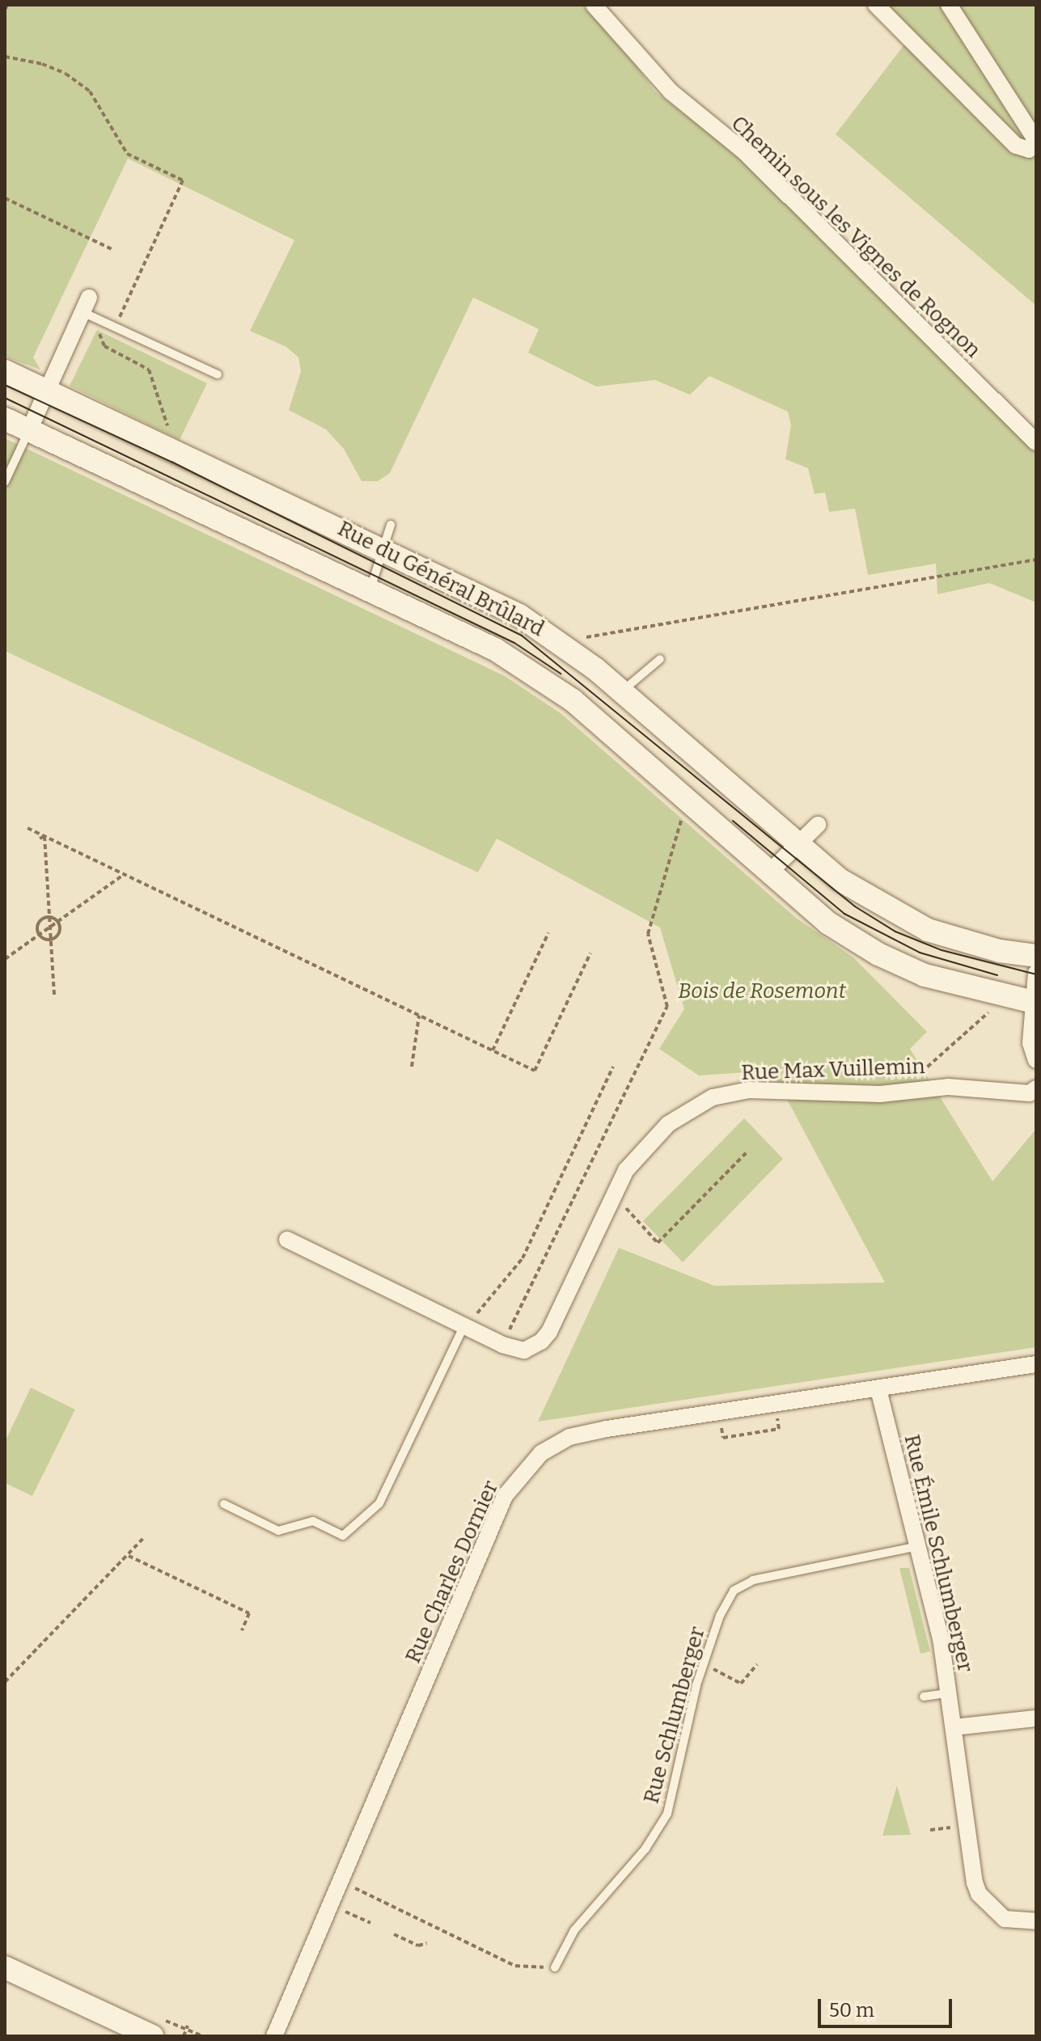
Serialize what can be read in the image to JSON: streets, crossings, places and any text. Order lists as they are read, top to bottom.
{
  "streets": {
    "main road": ["Rue du Général Brûlard"],
    "street": [
      "Chemin sous les Vignes de Rognon",
      "Rue Max Vuillemin",
      "Rue Émile Schlumberger",
      "Rue Charles Dornier"
    ],
    "lane": ["Rue Schlumberger"]
  },
  "crossings": [
    ["Rue Émile Schlumberger", "Rue Charles Dornier"],
    ["Rue Émile Schlumberger", "Rue Schlumberger"]
  ],
  "parks": ["Bois de Rosemont"],
  "scale_bar": "50 m"
}
